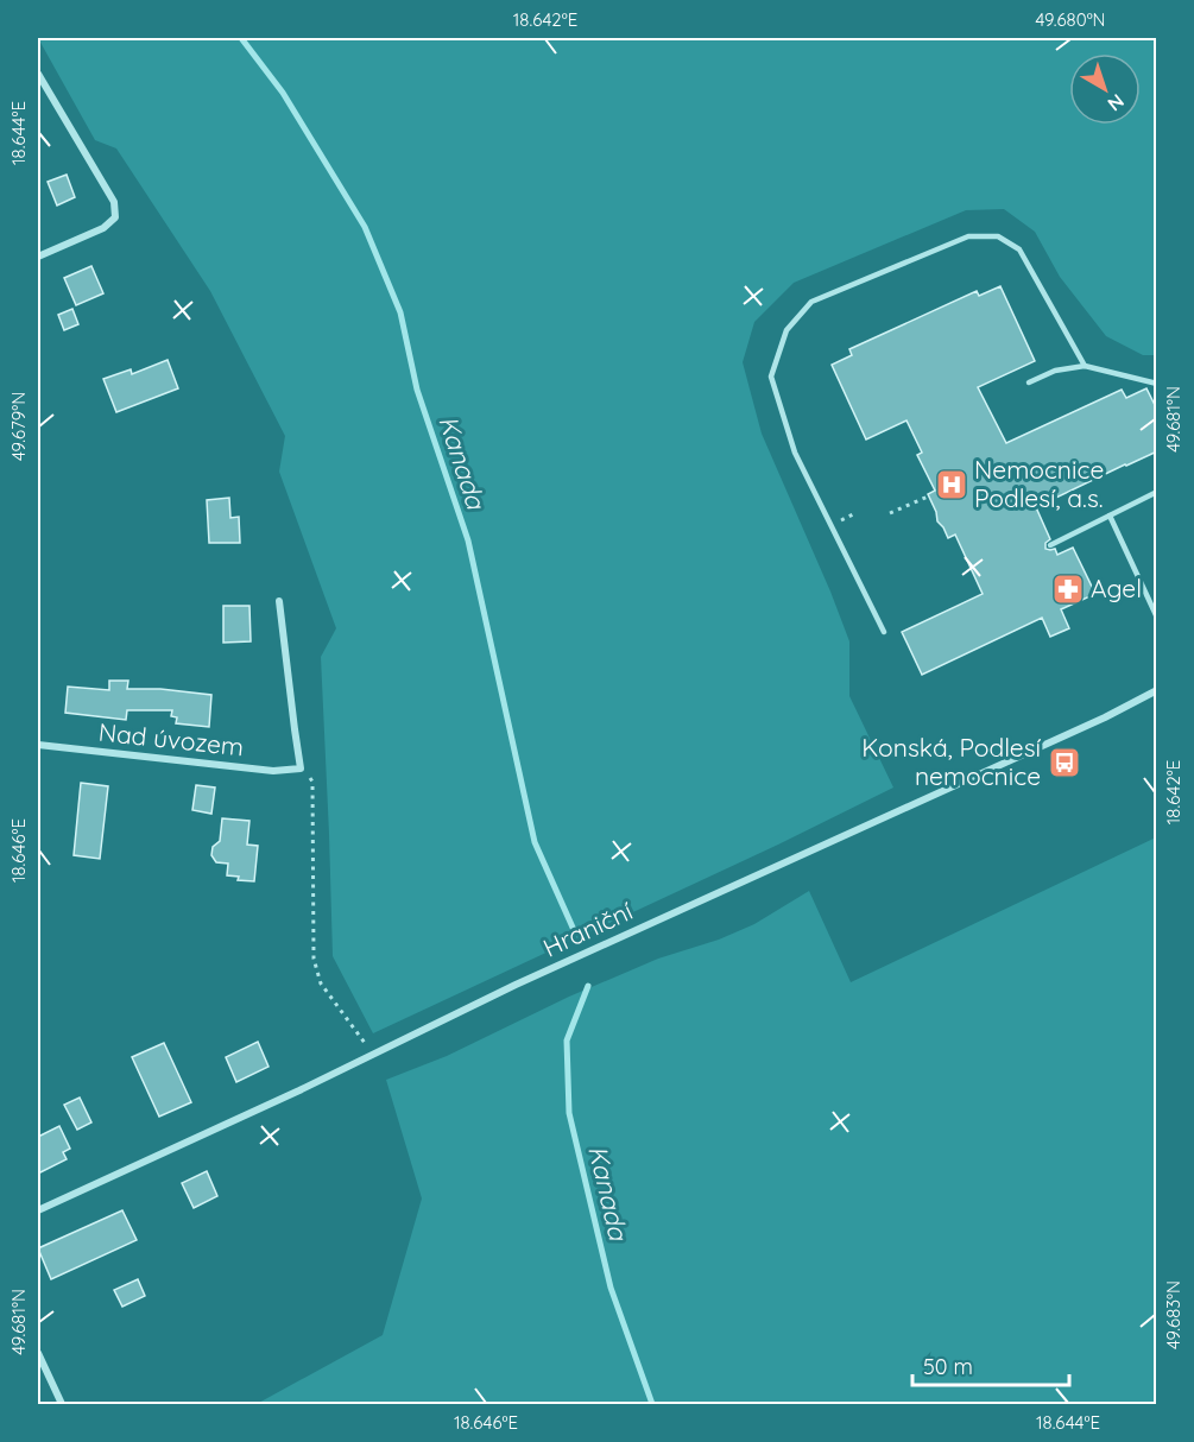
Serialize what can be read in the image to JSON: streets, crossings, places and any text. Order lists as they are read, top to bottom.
{
  "streets": {
    "street": ["Nad úvozem", "Hraniční"]
  },
  "water": ["Kanada"],
  "places": {
    "hospital": ["Nemocnice Podlesí, a.s."],
    "pharmacy": ["Agel"],
    "bus stop": ["Konská, Podlesí nemocnice"]
  },
  "scale_bar": "50 m",
  "north": "bottom right",
  "coordinates": [
    "18.642°E",
    "49.680°N",
    "18.644°E",
    "49.681°N",
    "49.679°N",
    "18.646°E",
    "49.683°N"
  ]
}
